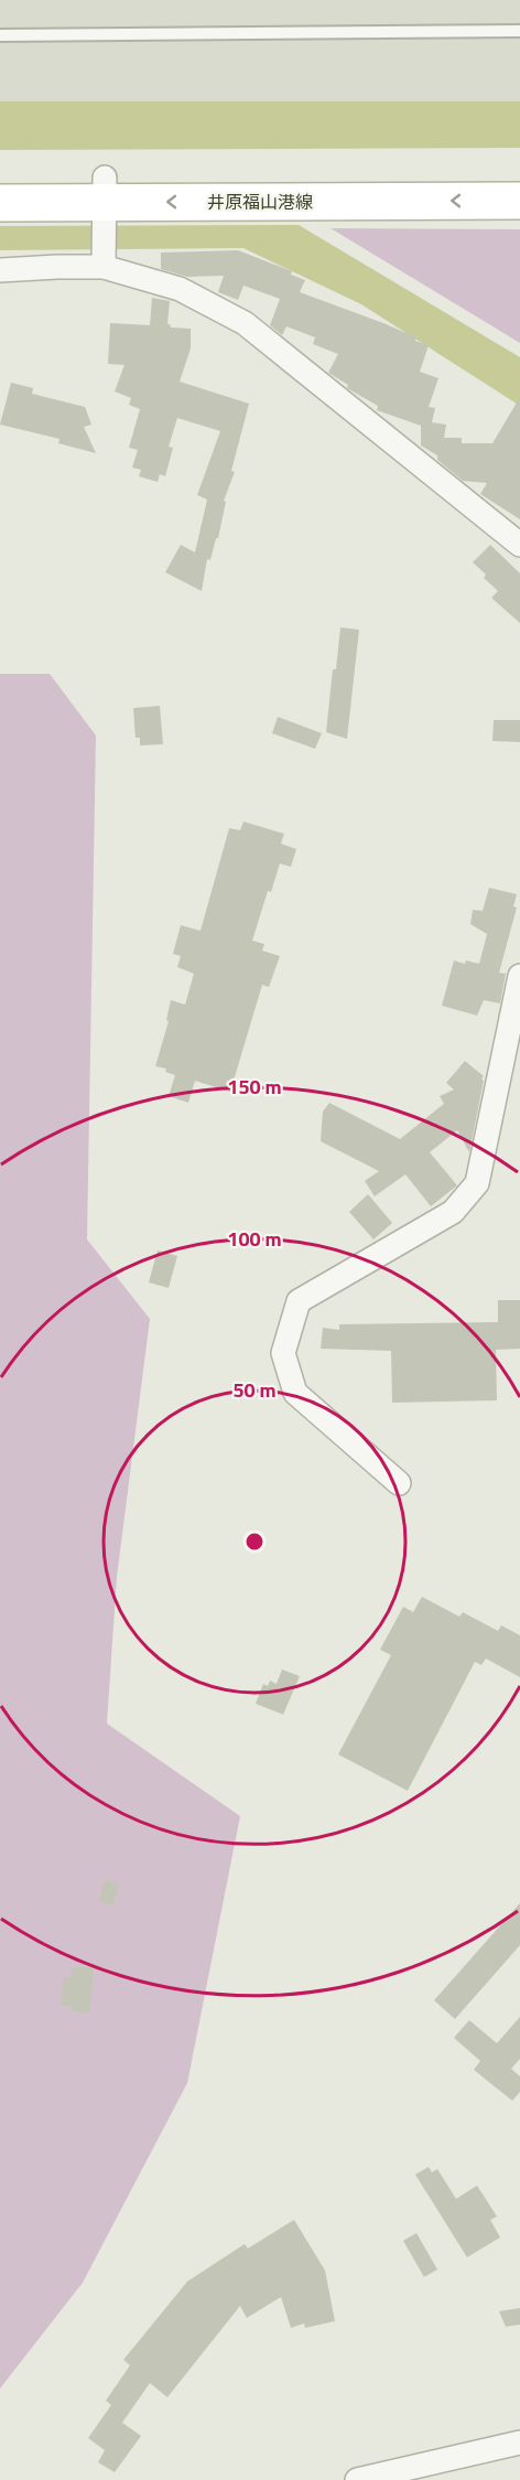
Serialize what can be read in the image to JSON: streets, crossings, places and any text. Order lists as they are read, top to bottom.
{
  "streets": {
    "main road": ["井原福山港線"]
  },
  "rings": ["150 m", "100 m", "50 m"]
}
